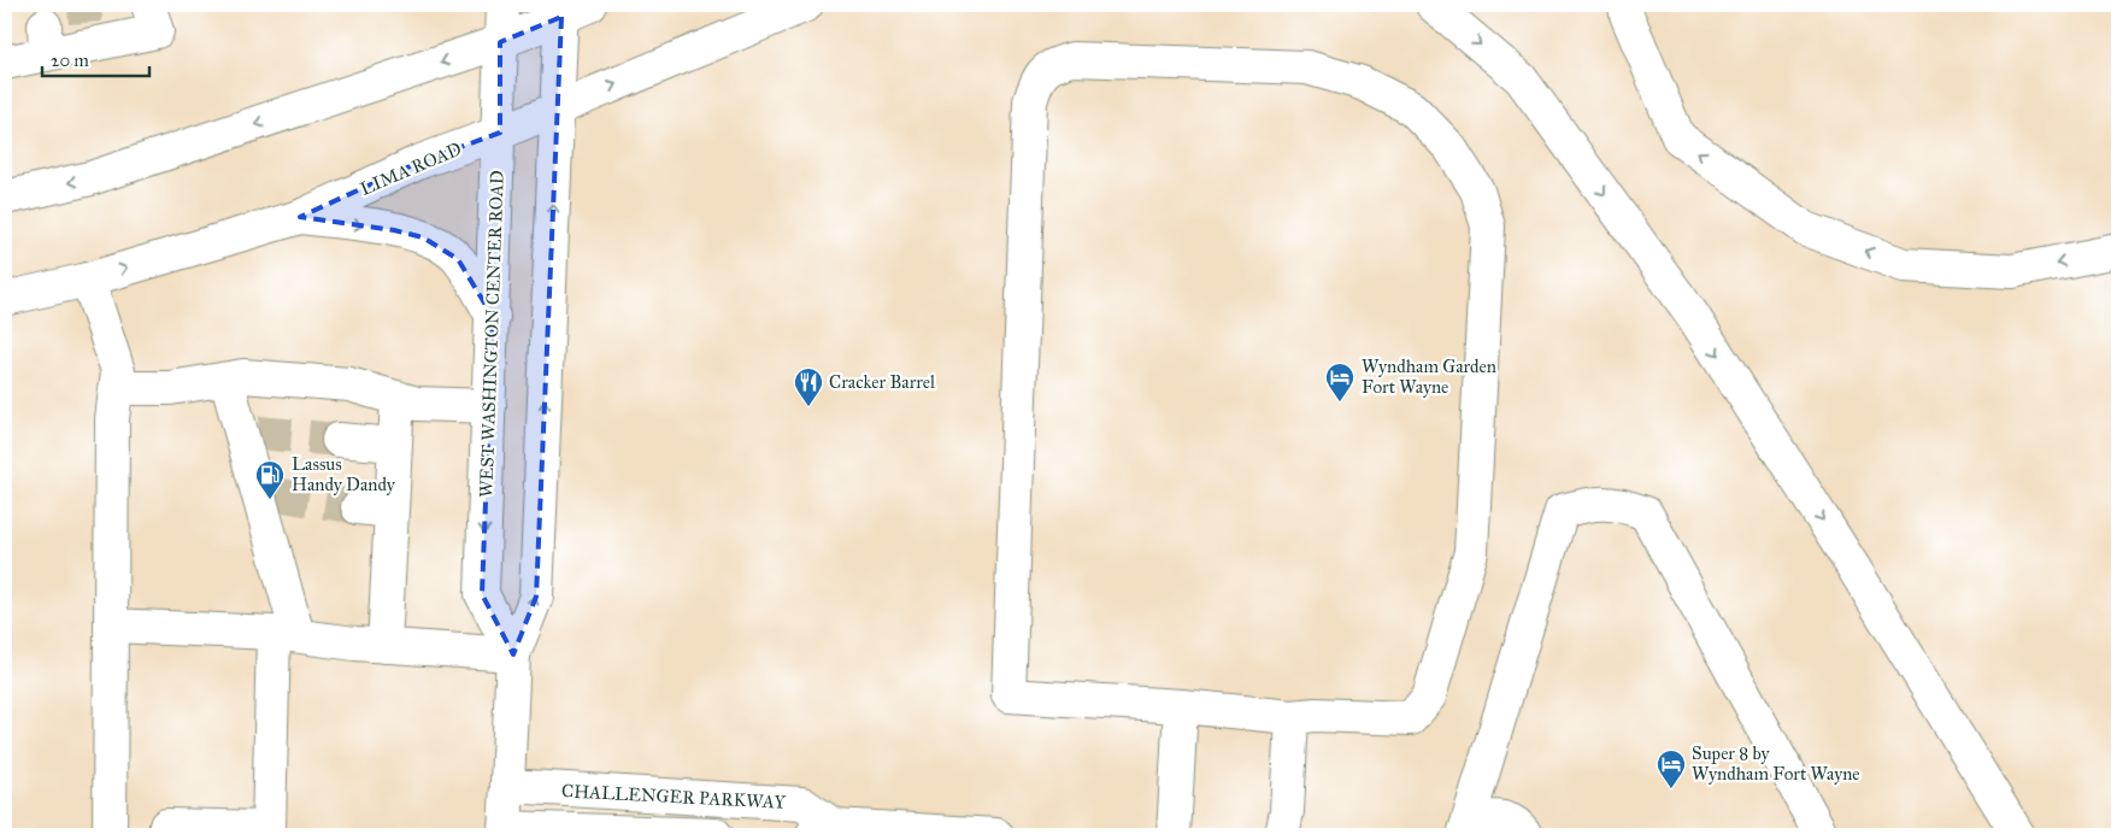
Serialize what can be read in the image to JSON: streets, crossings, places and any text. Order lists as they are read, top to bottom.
{
  "streets": {
    "main road": ["LIMA ROAD", "WEST WASHINGTON CENTER ROAD", "CHALLENGER PARKWAY"]
  },
  "crossings": [
    ["LIMA ROAD", "WEST WASHINGTON CENTER ROAD"]
  ],
  "places": {
    "hotel": ["Wyndham Garden Fort Wayne", "Super 8 by Wyndham Fort Wayne"],
    "restaurant": ["Cracker Barrel"],
    "fuel station": ["Lassus Handy Dandy"]
  },
  "scale_bar": "20 m"
}
